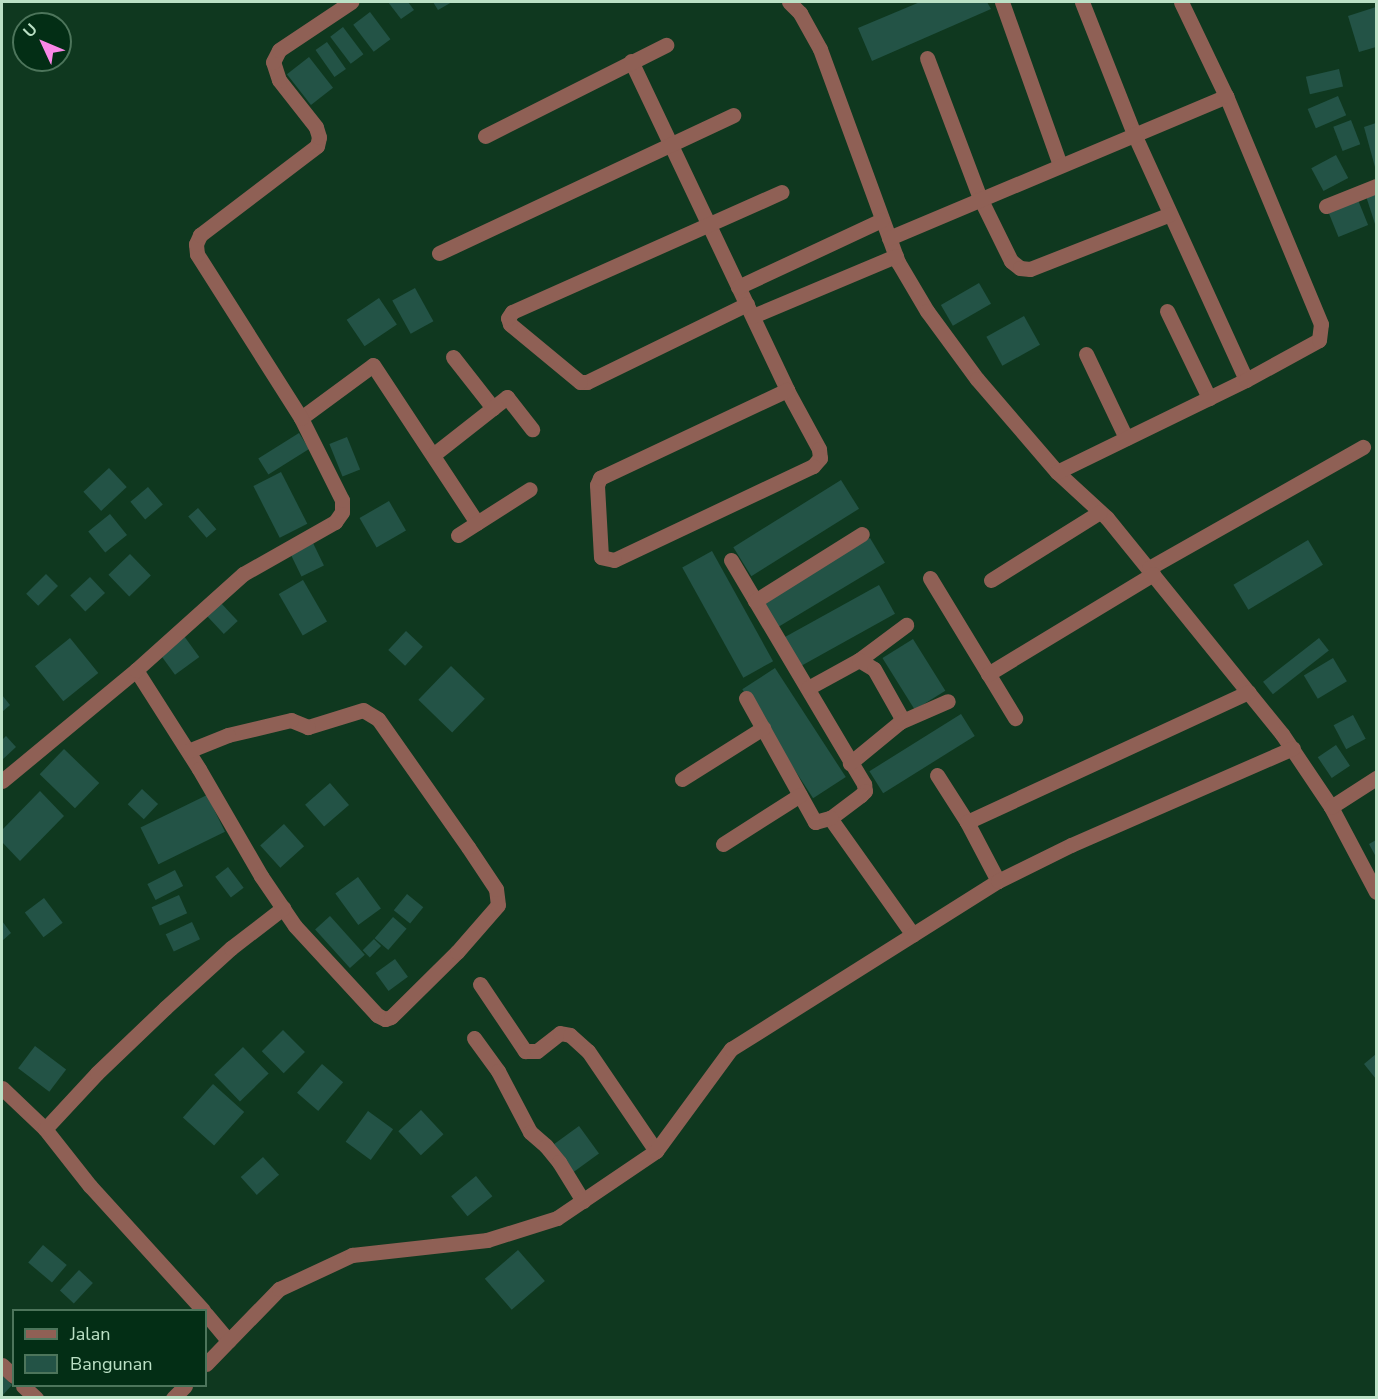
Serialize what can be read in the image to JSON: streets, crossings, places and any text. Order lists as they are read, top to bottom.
{
  "legend": ["Jalan", "Bangunan"],
  "north": "top left"
}
